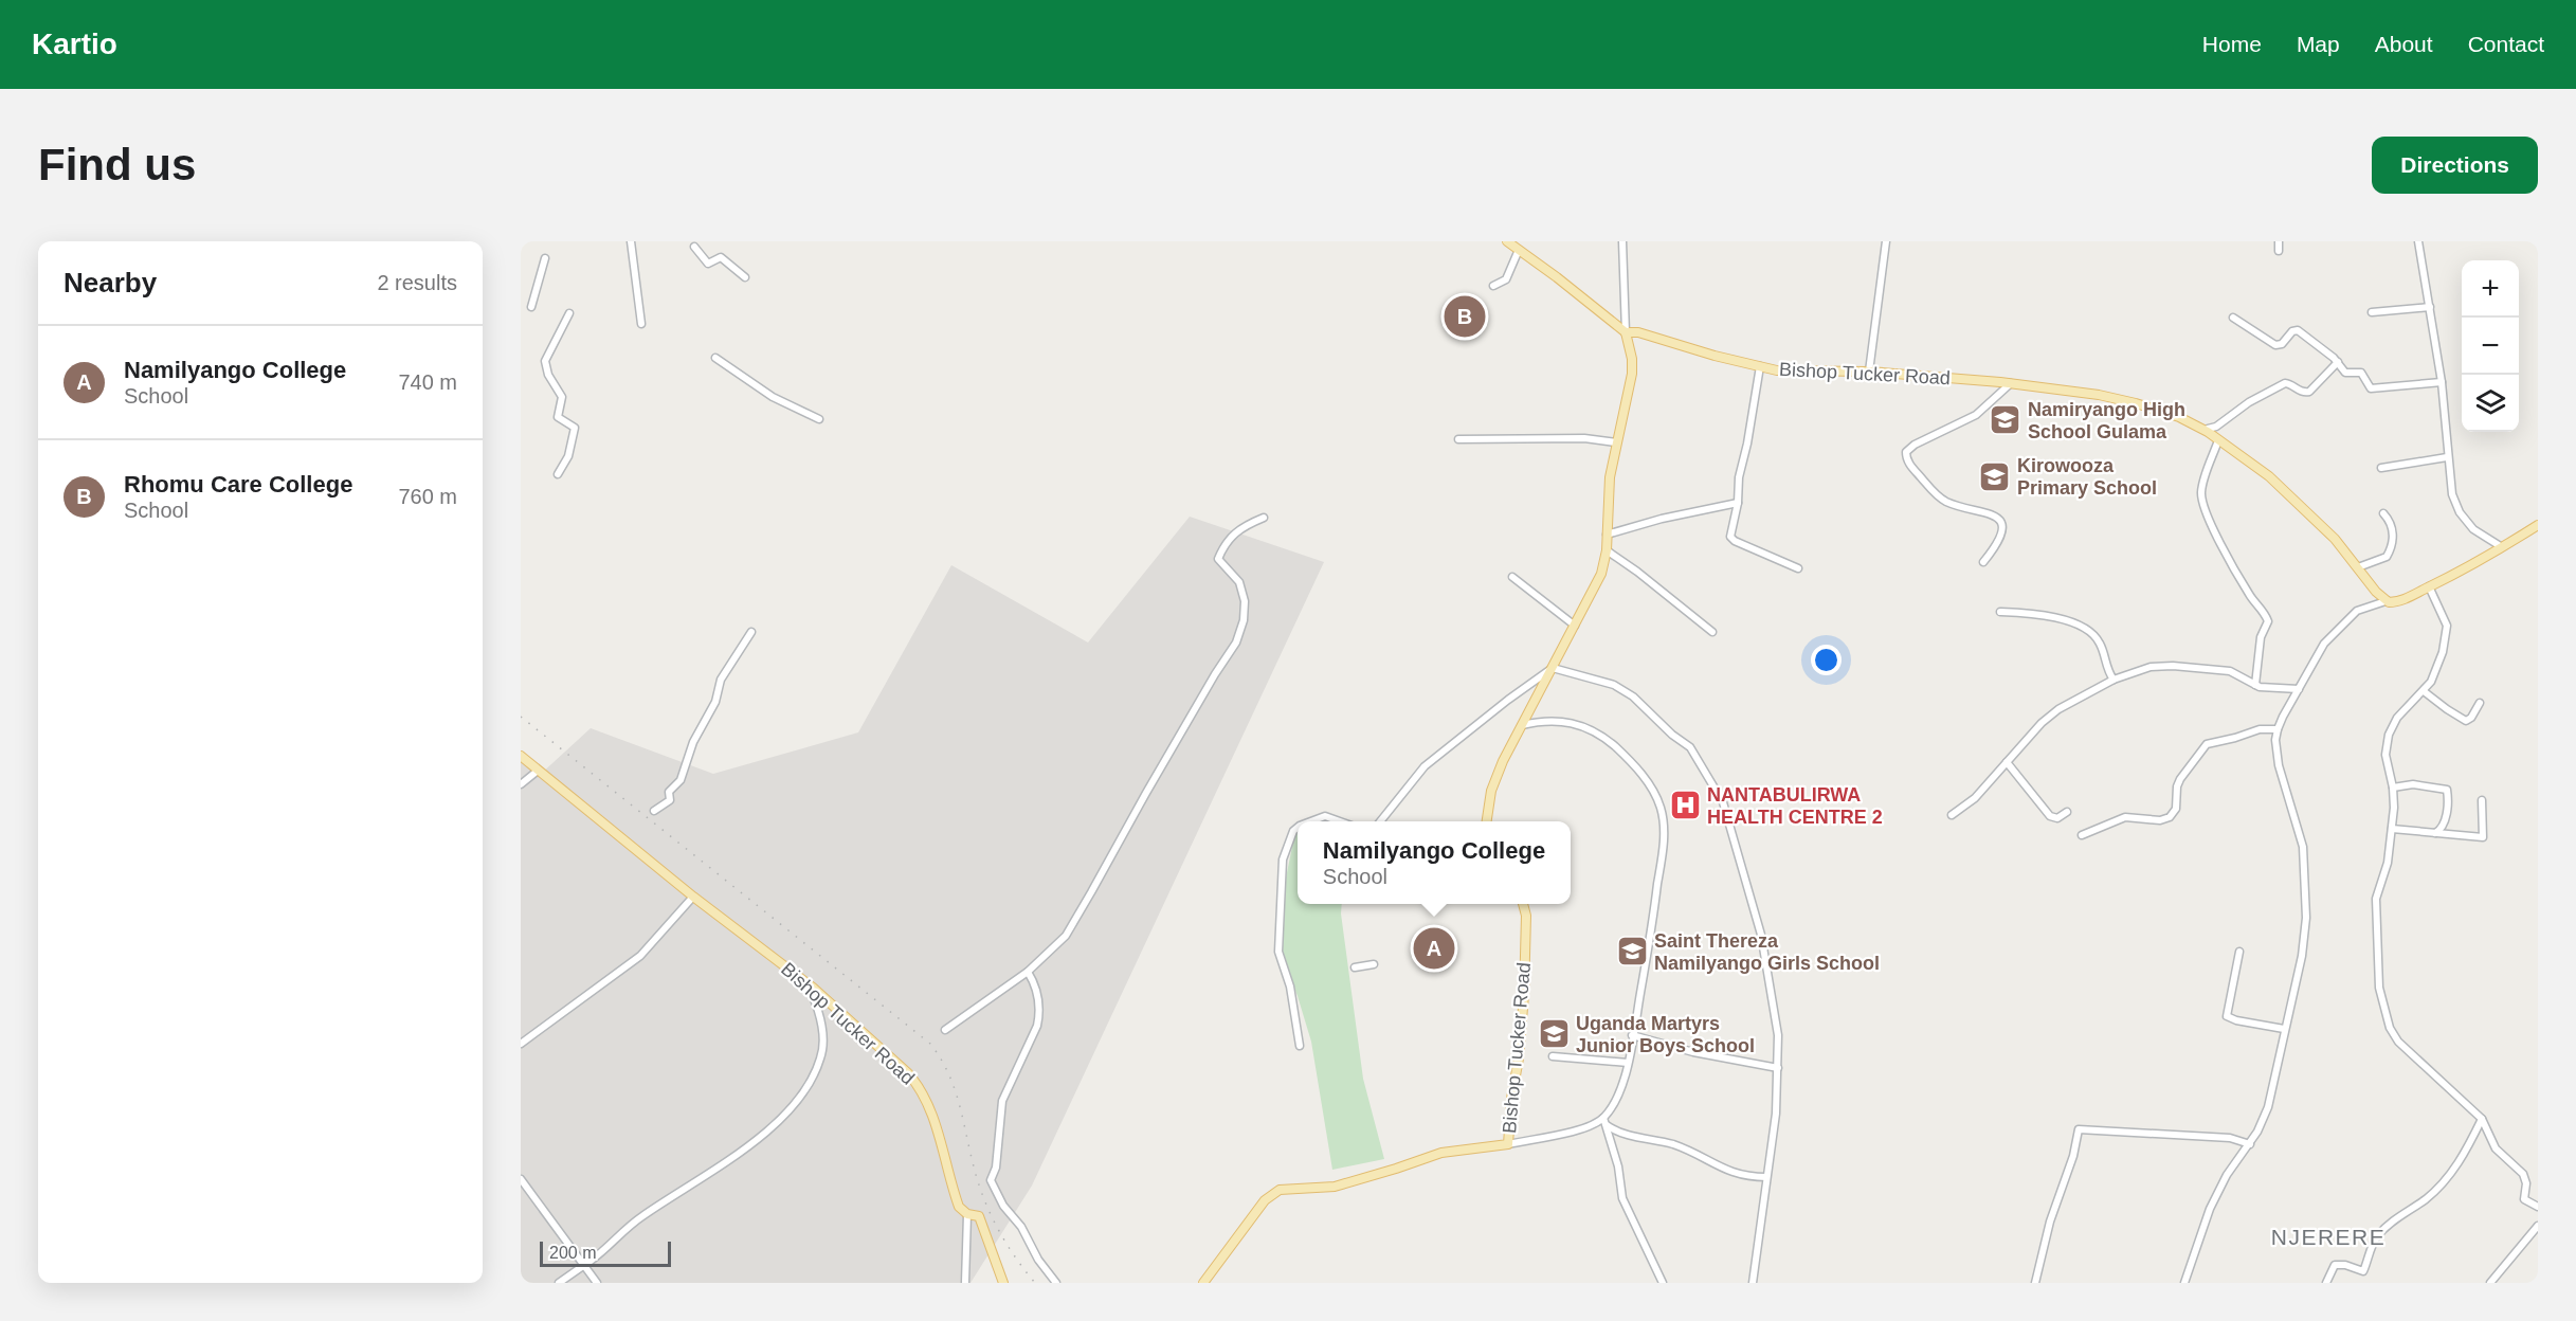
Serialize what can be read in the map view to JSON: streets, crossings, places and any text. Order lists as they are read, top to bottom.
{
  "streets": {
    "main road": ["Bishop Tucker Road"]
  },
  "districts": ["NJERERE"],
  "places": {
    "school or university": [
      "Namiryango High School Gulama",
      "Kirowooza Primary School",
      "Saint Thereza Namilyango Girls School",
      "Uganda Martyrs Junior Boys School"
    ],
    "hospital": ["NANTABULIRWA HEALTH CENTRE 2"]
  },
  "scale_bar": "200 m",
  "page": {
    "header": "Kartio",
    "nav": [
      "Home",
      "Map",
      "About",
      "Contact"
    ],
    "buttons": "Directions",
    "title": "Find us",
    "heading": ["Nearby", "2 results"],
    "map_buttons": ["+", "−"],
    "pins": ["B", "A"],
    "list": [
      {
        "mark": "A",
        "name": "Namilyango College",
        "note": "School",
        "value": "740 m"
      },
      {
        "mark": "B",
        "name": "Rhomu Care College",
        "note": "School",
        "value": "760 m"
      }
    ],
    "popup": ["Namilyango College", "School"],
    "scale": "200 m"
  }
}
